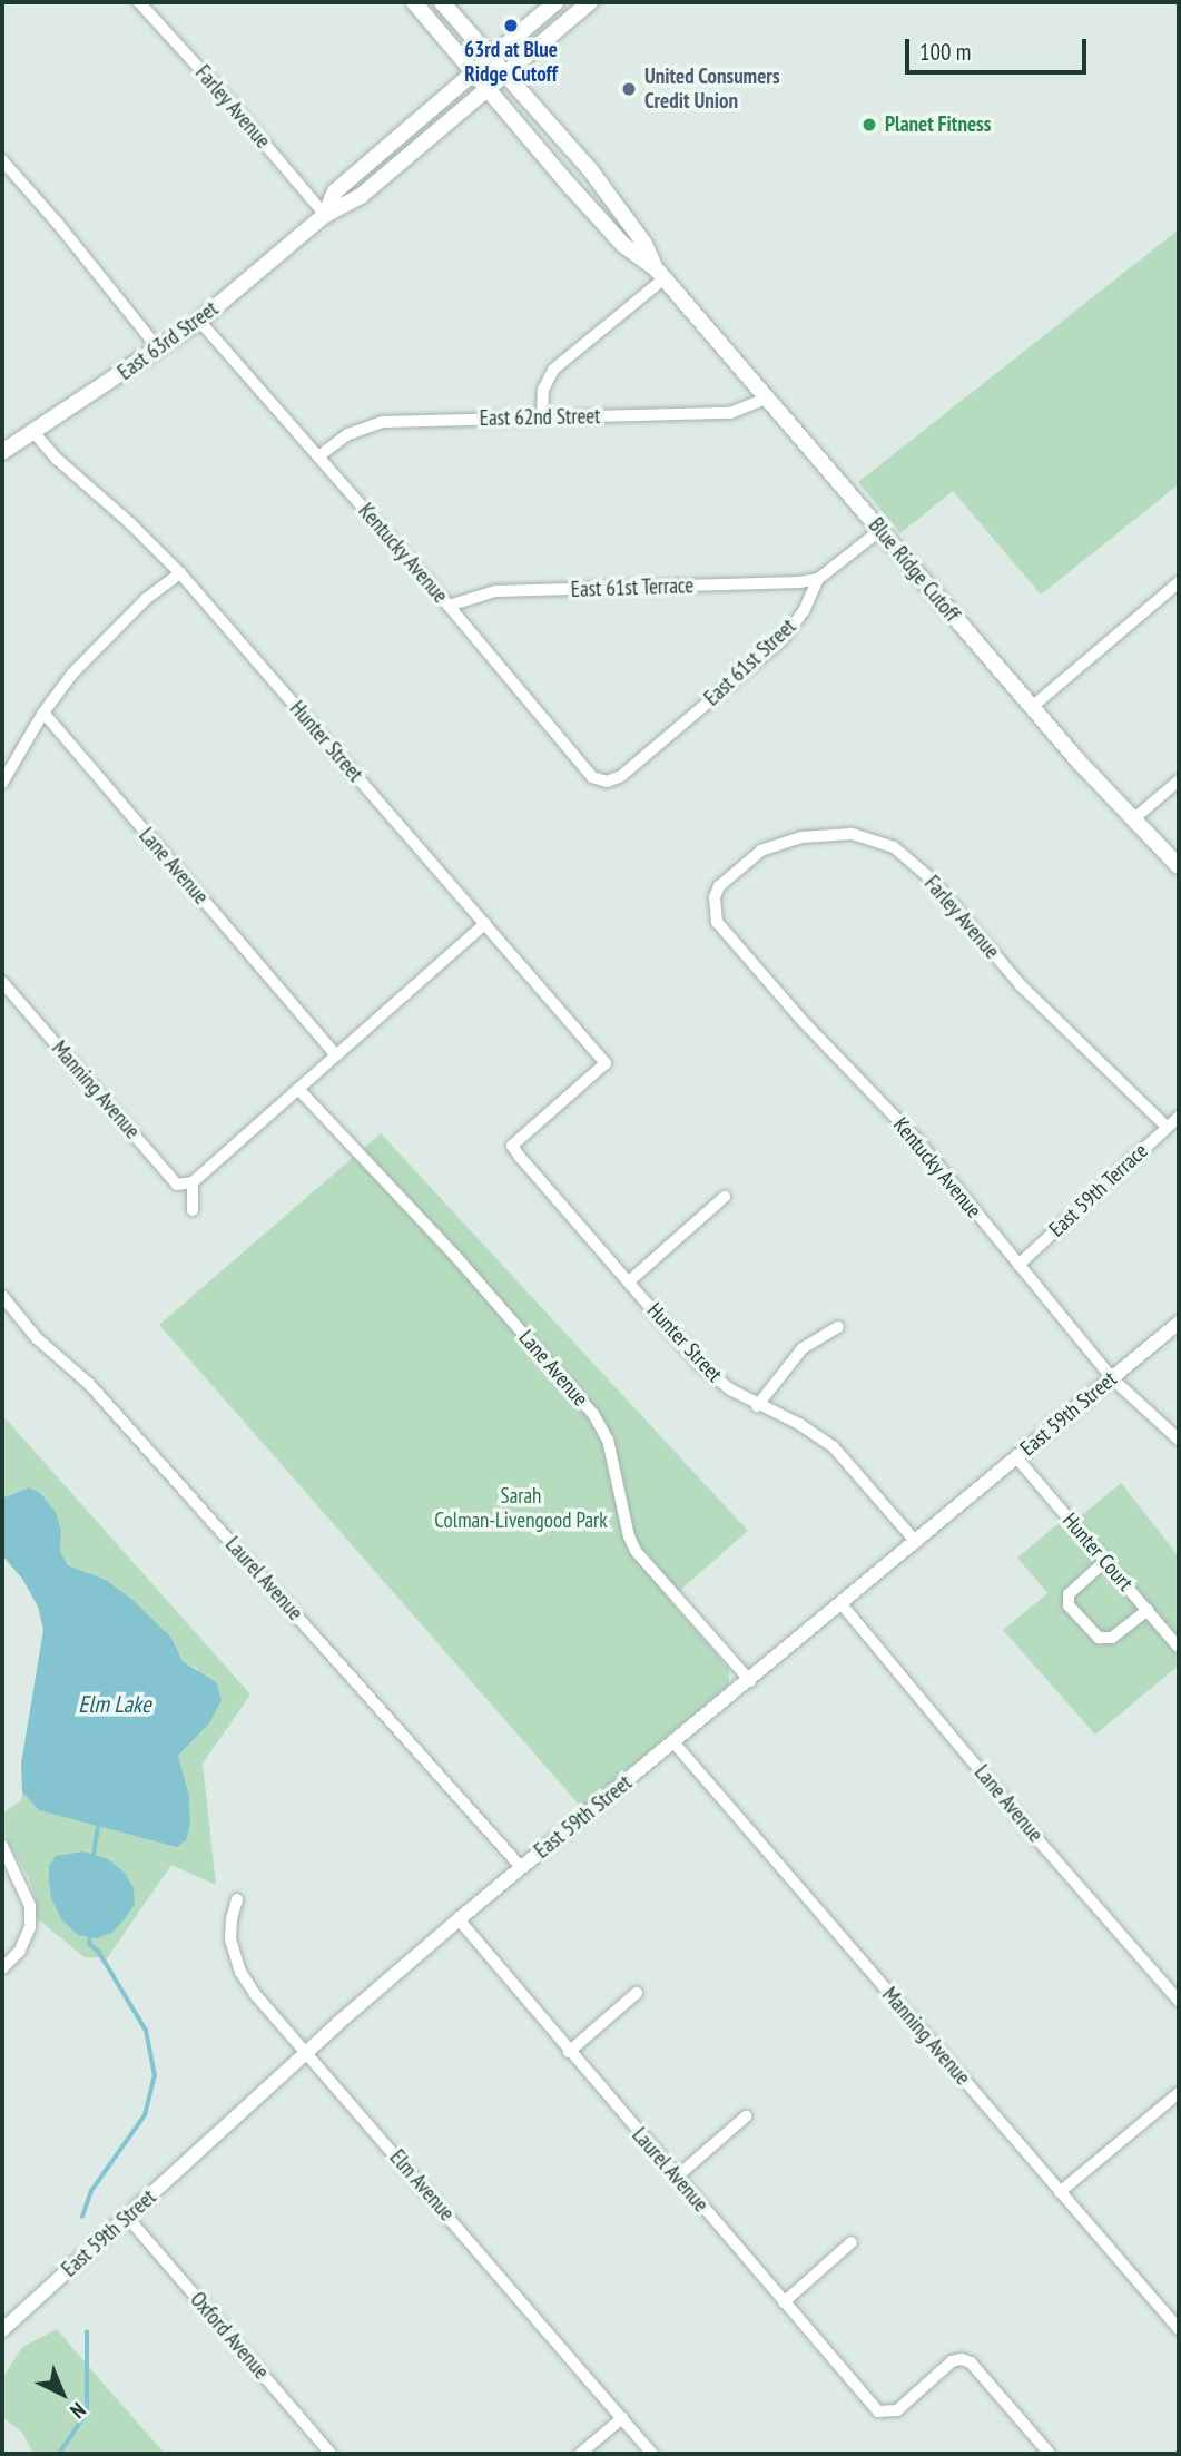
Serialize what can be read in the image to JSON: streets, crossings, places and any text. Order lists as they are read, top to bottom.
{
  "streets": {
    "main road": ["East 63rd Street", "Blue Ridge Cutoff"],
    "street": [
      "Farley Avenue",
      "East 62nd Street",
      "Kentucky Avenue",
      "East 61st Terrace",
      "East 61st Street",
      "Hunter Street",
      "Lane Avenue",
      "Manning Avenue",
      "East 59th Terrace",
      "East 59th Street",
      "Hunter Court",
      "Laurel Avenue",
      "Elm Avenue",
      "Oxford Avenue"
    ]
  },
  "crossings": [
    ["Farley Avenue", "East 63rd Street"],
    ["Farley Avenue", "Kentucky Avenue"],
    ["Farley Avenue", "East 59th Terrace"],
    ["East 63rd Street", "Kentucky Avenue"],
    ["East 63rd Street", "Blue Ridge Cutoff"],
    ["East 63rd Street", "Hunter Street"],
    ["East 62nd Street", "Kentucky Avenue"],
    ["East 62nd Street", "Blue Ridge Cutoff"],
    ["Kentucky Avenue", "East 61st Terrace"],
    ["Kentucky Avenue", "East 61st Street"],
    ["Kentucky Avenue", "East 59th Terrace"],
    ["Kentucky Avenue", "East 59th Street"],
    ["Blue Ridge Cutoff", "East 61st Street"],
    ["East 61st Terrace", "East 61st Street"],
    ["Hunter Street", "East 59th Street"],
    ["Lane Avenue", "East 59th Street"],
    ["Manning Avenue", "East 59th Street"],
    ["East 59th Street", "Hunter Court"],
    ["East 59th Street", "Laurel Avenue"],
    ["East 59th Street", "Elm Avenue"],
    ["East 59th Street", "Oxford Avenue"]
  ],
  "water": ["Elm Lake"],
  "parks": ["Sarah Colman-Livengood Park"],
  "places": ["63rd at Blue Ridge Cutoff", "United Consumers Credit Union", "Planet Fitness"],
  "scale_bar": "100 m",
  "north": "bottom right"
}
